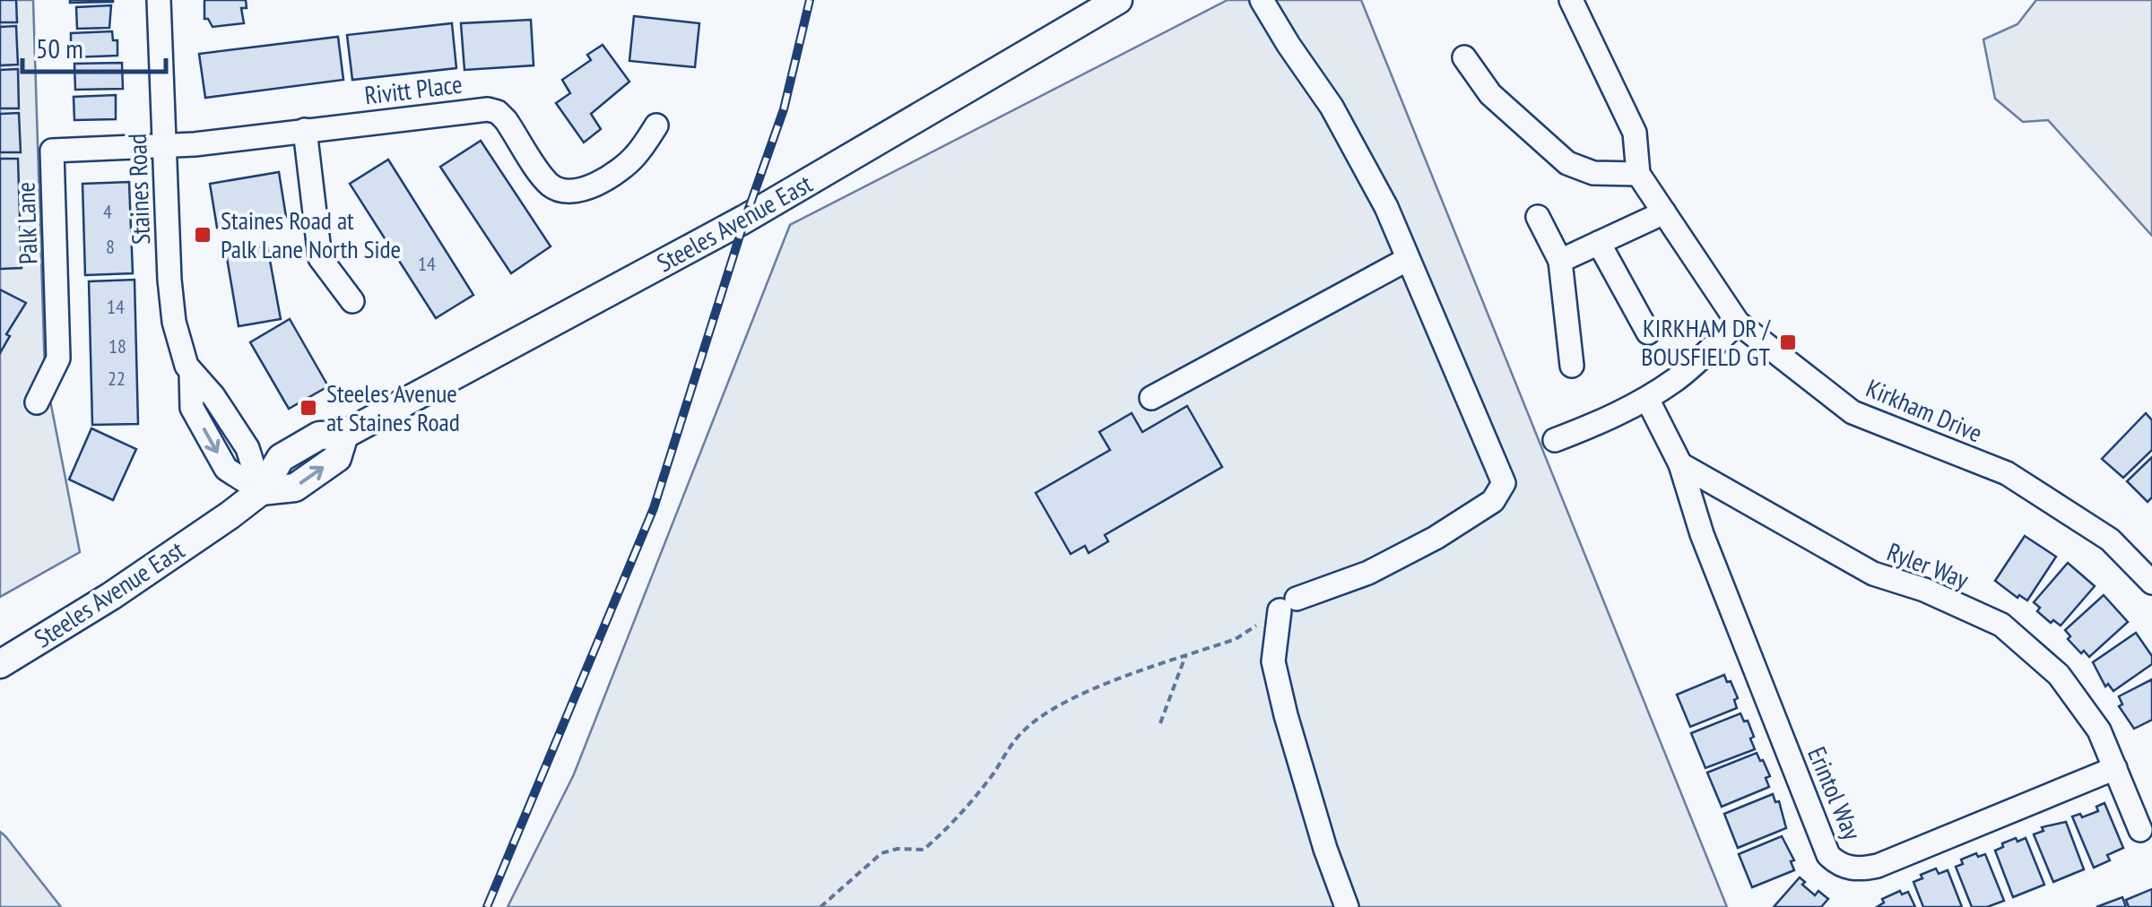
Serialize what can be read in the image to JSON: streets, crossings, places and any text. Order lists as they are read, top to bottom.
{
  "streets": {
    "main road": ["Steeles Avenue East"],
    "street": [
      "Rivitt Place",
      "Staines Road",
      "Palk Lane",
      "Kirkham Drive",
      "Ryler Way",
      "Erintol Way"
    ]
  },
  "crossings": [
    ["Rivitt Place", "Staines Road"],
    ["Rivitt Place", "Palk Lane"],
    ["Staines Road", "Palk Lane"],
    ["Staines Road", "Steeles Avenue East"],
    ["Ryler Way", "Erintol Way"]
  ],
  "places": {
    "transit": ["Staines Road at Palk Lane North Side", "KIRKHAM DR / BOUSFIELD GT", "Steeles Avenue at Staines Road"]
  },
  "house_numbers": [
    "4",
    "8",
    "14",
    "14",
    "18",
    "22"
  ],
  "scale_bar": "50 m"
}
